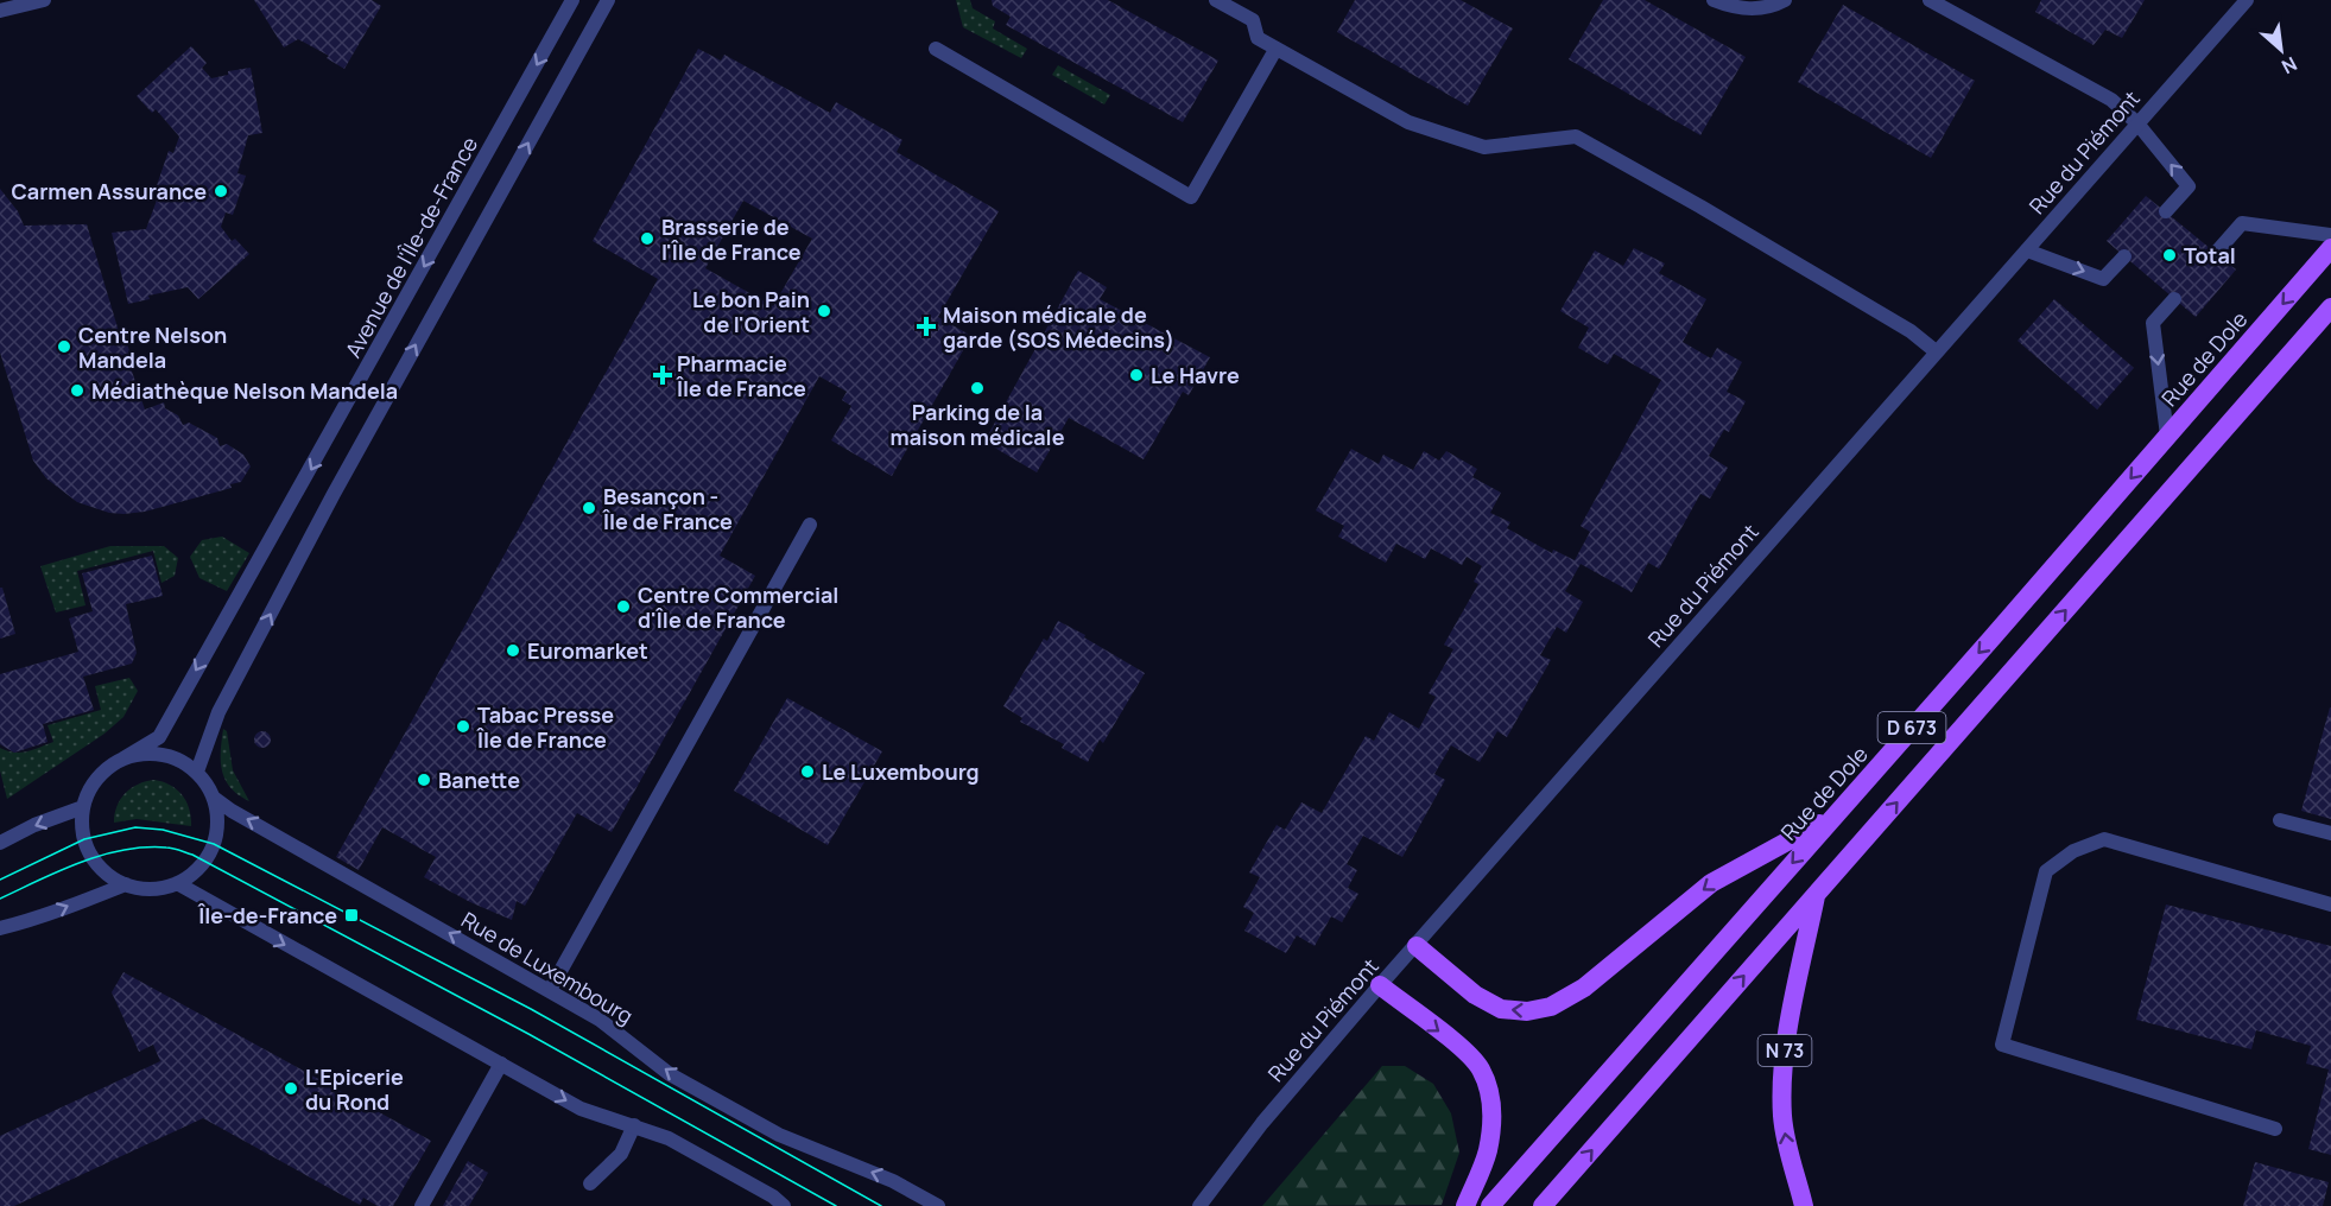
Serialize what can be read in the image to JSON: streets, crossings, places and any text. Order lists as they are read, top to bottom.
{
  "streets": {
    "main road": ["Rue de Dole", "D 673", "N 73"],
    "street": ["Rue du Piémont", "Avenue de l'Île-de-France", "Rue de Luxembourg"]
  },
  "crossings": [
    ["Avenue de l'Île-de-France", "Rue de Luxembourg"],
    ["D 673", "N 73"]
  ],
  "places": {
    "other": [
      "Carmen Assurance",
      "Brasserie de l'Île de France",
      "Total",
      "Le bon Pain de l'Orient",
      "Centre Nelson Mandela",
      "Le Havre",
      "Parking de la maison médicale",
      "Médiathèque Nelson Mandela",
      "Besançon - Île de France",
      "Centre Commercial d'Île de France",
      "Euromarket",
      "Tabac Presse Île de France",
      "Le Luxembourg",
      "Banette",
      "L'Epicerie du Rond"
    ],
    "health": ["Maison médicale de garde (SOS Médecins)", "Pharmacie Île de France"],
    "transit": ["Île-de-France"]
  },
  "north": "bottom right"
}
